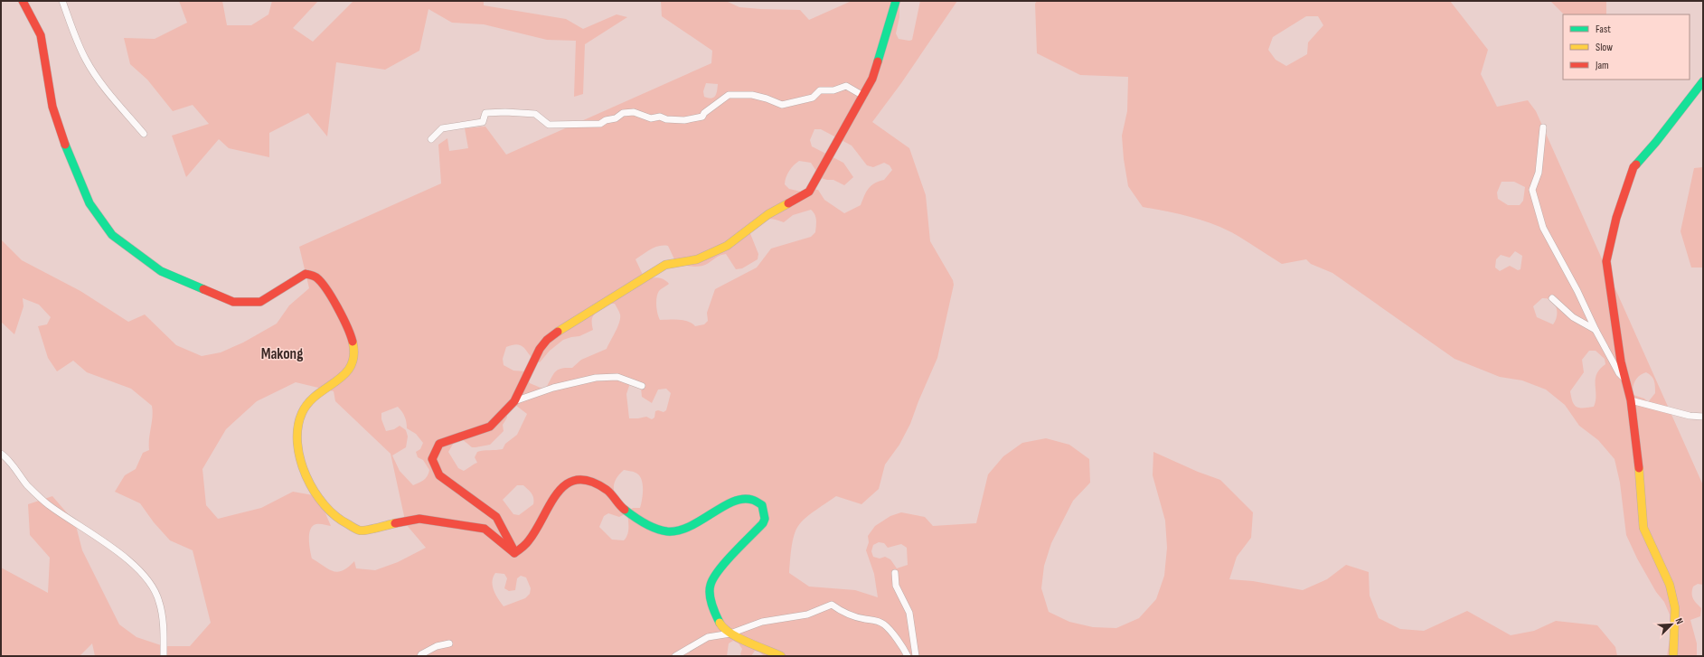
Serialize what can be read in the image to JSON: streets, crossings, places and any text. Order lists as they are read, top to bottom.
{
  "districts": ["Makong"],
  "legend": ["Fast", "Slow", "Jam"],
  "north": "top right"
}
